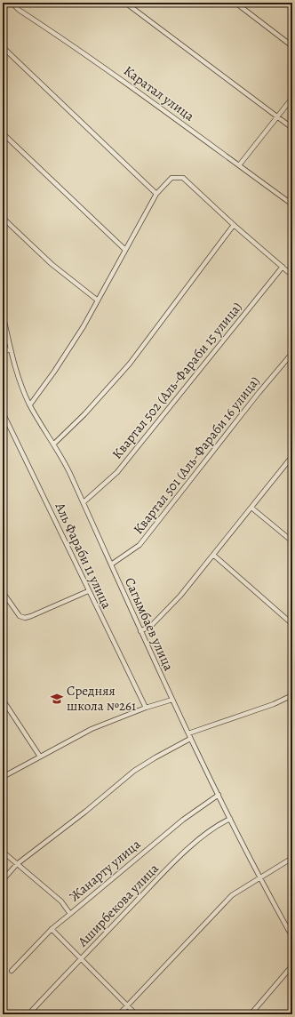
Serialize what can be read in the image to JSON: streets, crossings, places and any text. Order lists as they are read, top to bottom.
{
  "streets": {
    "street": [
      "Каратал улица",
      "Квартал 502 (Аль-Фараби 15 улица)",
      "Квартал 501 (Аль-Фараби 16 улица)",
      "Аль Фараби 11 улица",
      "Сагымбаев улица",
      "Жанарту улица",
      "Аширбекова улица"
    ]
  },
  "crossings": [
    ["Квартал 502 (Аль-Фараби 15 улица)", "Сагымбаев улица"],
    ["Квартал 501 (Аль-Фараби 16 улица)", "Сагымбаев улица"],
    ["Сагымбаев улица", "Жанарту улица"],
    ["Сагымбаев улица", "Аширбекова улица"]
  ],
  "places": {
    "school or university": ["Средняя школа №261"]
  }
}
